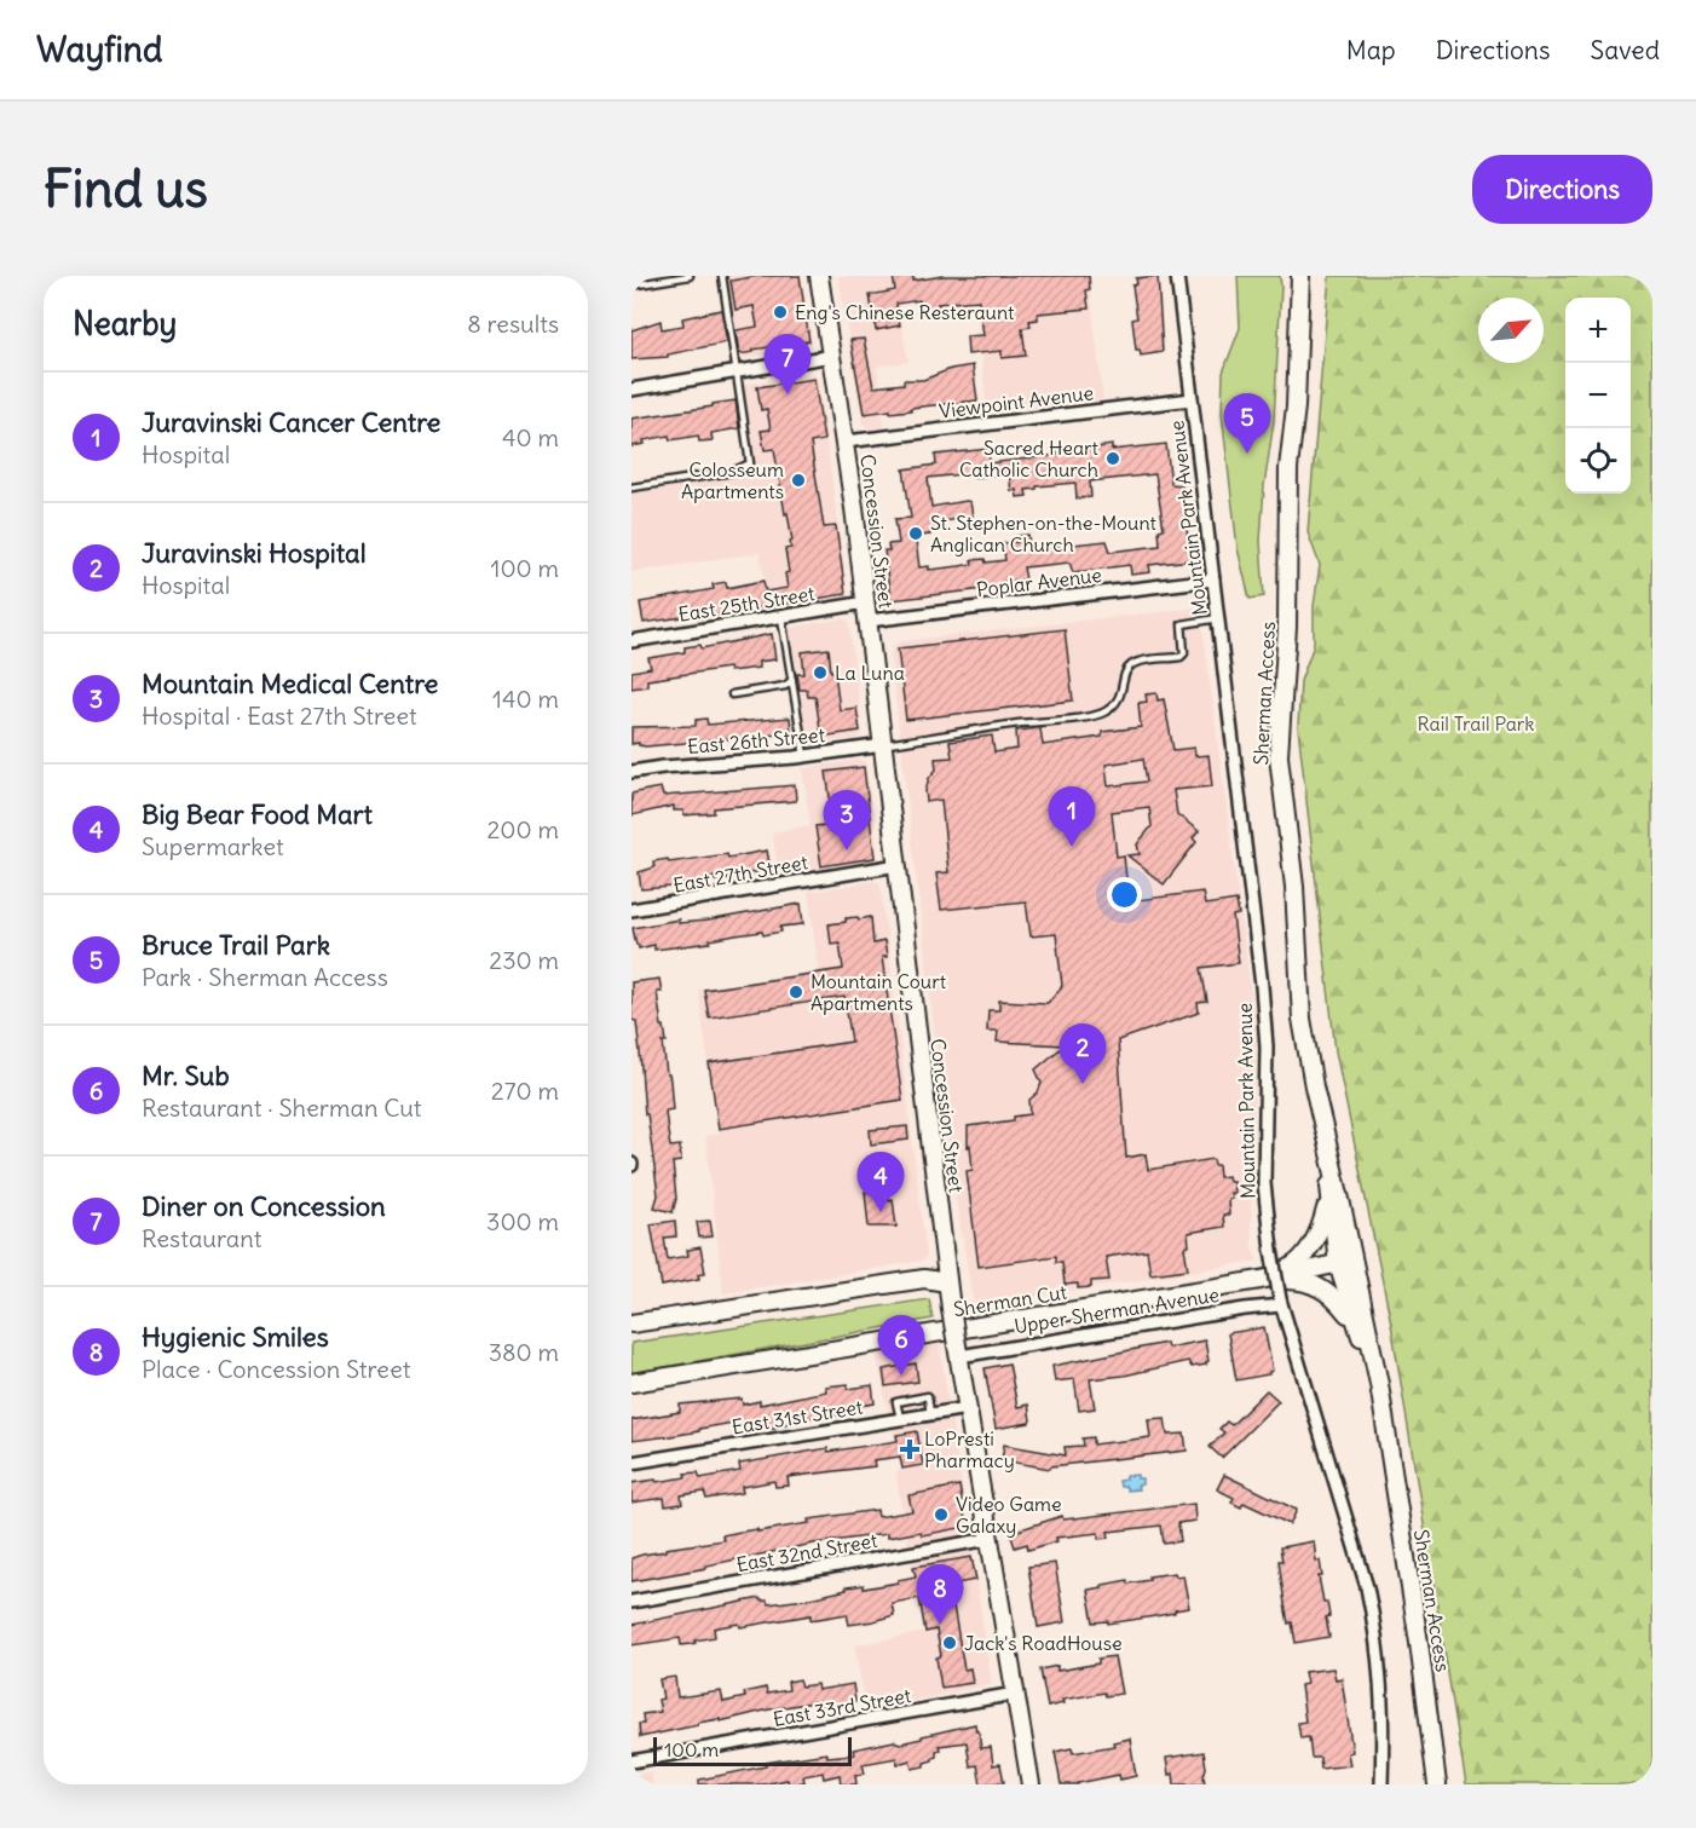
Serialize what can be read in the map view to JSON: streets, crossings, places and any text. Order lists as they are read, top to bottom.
{
  "streets": {
    "main road": ["Concession Street", "Sherman Access", "Sherman Cut"],
    "street": [
      "Viewpoint Avenue",
      "Mountain Park Avenue",
      "Poplar Avenue",
      "East 25th Street",
      "East 26th Street",
      "East 27th Street",
      "Upper Sherman Avenue",
      "East 31st Street",
      "East 32nd Street",
      "East 33rd Street"
    ]
  },
  "crossings": [
    ["Viewpoint Avenue", "Mountain Park Avenue"],
    ["Viewpoint Avenue", "Concession Street"],
    ["Mountain Park Avenue", "Poplar Avenue"],
    ["Mountain Park Avenue", "Upper Sherman Avenue"],
    ["Concession Street", "Poplar Avenue"],
    ["Concession Street", "East 25th Street"],
    ["Concession Street", "East 26th Street"],
    ["Concession Street", "East 27th Street"],
    ["Concession Street", "Upper Sherman Avenue"],
    ["Concession Street", "East 31st Street"],
    ["Concession Street", "East 32nd Street"],
    ["Concession Street", "East 33rd Street"],
    ["Sherman Access", "Sherman Cut"]
  ],
  "parks": ["Rail Trail Park"],
  "places": {
    "other": [
      "Eng's Chinese Resteraunt",
      "Sacred Heart Catholic Church",
      "Colosseum Apartments",
      "St. Stephen-on-the-Mount Anglican Church",
      "La Luna",
      "Mountain Court Apartments",
      "Video Game Galaxy",
      "Jack's RoadHouse"
    ],
    "health": ["LoPresti Pharmacy"]
  },
  "scale_bar": "100 m",
  "north": "top right",
  "page": {
    "header": "Wayfind",
    "nav": ["Map", "Directions", "Saved"],
    "buttons": "Directions",
    "title": "Find us",
    "heading": ["Nearby", "8 results"],
    "map_buttons": ["+", "−"],
    "pins": [
      "7",
      "5",
      "1",
      "3",
      "2",
      "4",
      "6",
      "8"
    ],
    "list": [
      {
        "mark": "1",
        "name": "Juravinski Cancer Centre",
        "note": "Hospital",
        "value": "40 m"
      },
      {
        "mark": "2",
        "name": "Juravinski Hospital",
        "note": "Hospital",
        "value": "100 m"
      },
      {
        "mark": "3",
        "name": "Mountain Medical Centre",
        "note": "Hospital · East 27th Street",
        "value": "140 m"
      },
      {
        "mark": "4",
        "name": "Big Bear Food Mart",
        "note": "Supermarket",
        "value": "200 m"
      },
      {
        "mark": "5",
        "name": "Bruce Trail Park",
        "note": "Park · Sherman Access",
        "value": "230 m"
      },
      {
        "mark": "6",
        "name": "Mr. Sub",
        "note": "Restaurant · Sherman Cut",
        "value": "270 m"
      },
      {
        "mark": "7",
        "name": "Diner on Concession",
        "note": "Restaurant",
        "value": "300 m"
      },
      {
        "mark": "8",
        "name": "Hygienic Smiles",
        "note": "Place · Concession Street",
        "value": "380 m"
      }
    ],
    "scale": "100 m"
  }
}
